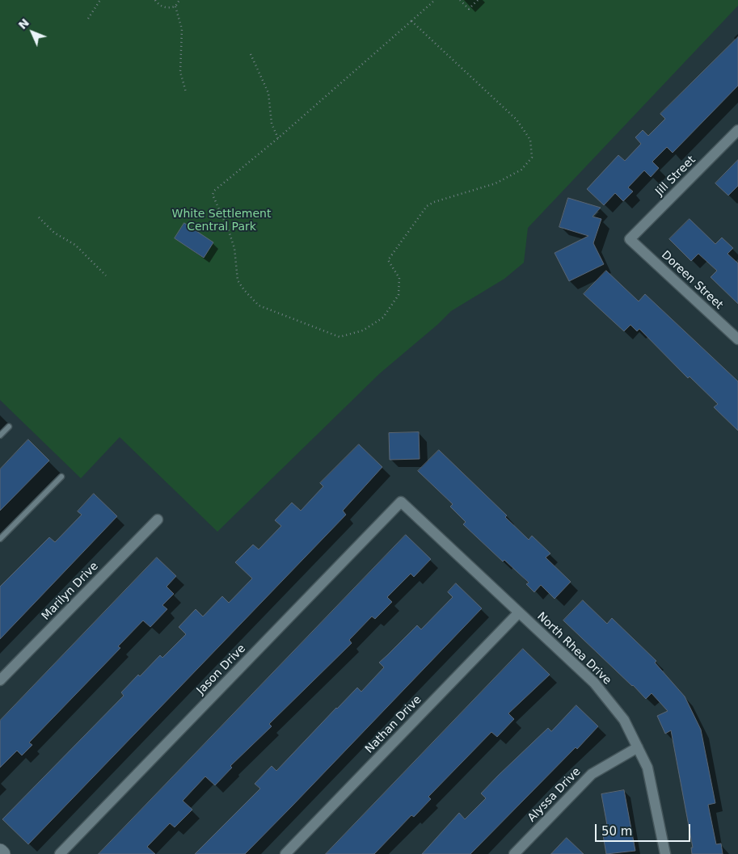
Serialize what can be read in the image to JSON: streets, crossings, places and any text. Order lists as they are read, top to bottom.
{
  "streets": {
    "street": [
      "Jill Street",
      "Doreen Street",
      "Marilyn Drive",
      "North Rhea Drive",
      "Jason Drive",
      "Nathan Drive",
      "Alyssa Drive"
    ]
  },
  "crossings": [
    ["Jill Street", "Doreen Street"],
    ["North Rhea Drive", "Jason Drive"],
    ["North Rhea Drive", "Nathan Drive"],
    ["North Rhea Drive", "Alyssa Drive"]
  ],
  "parks": ["White Settlement Central Park"],
  "scale_bar": "50 m",
  "north": "top left"
}
